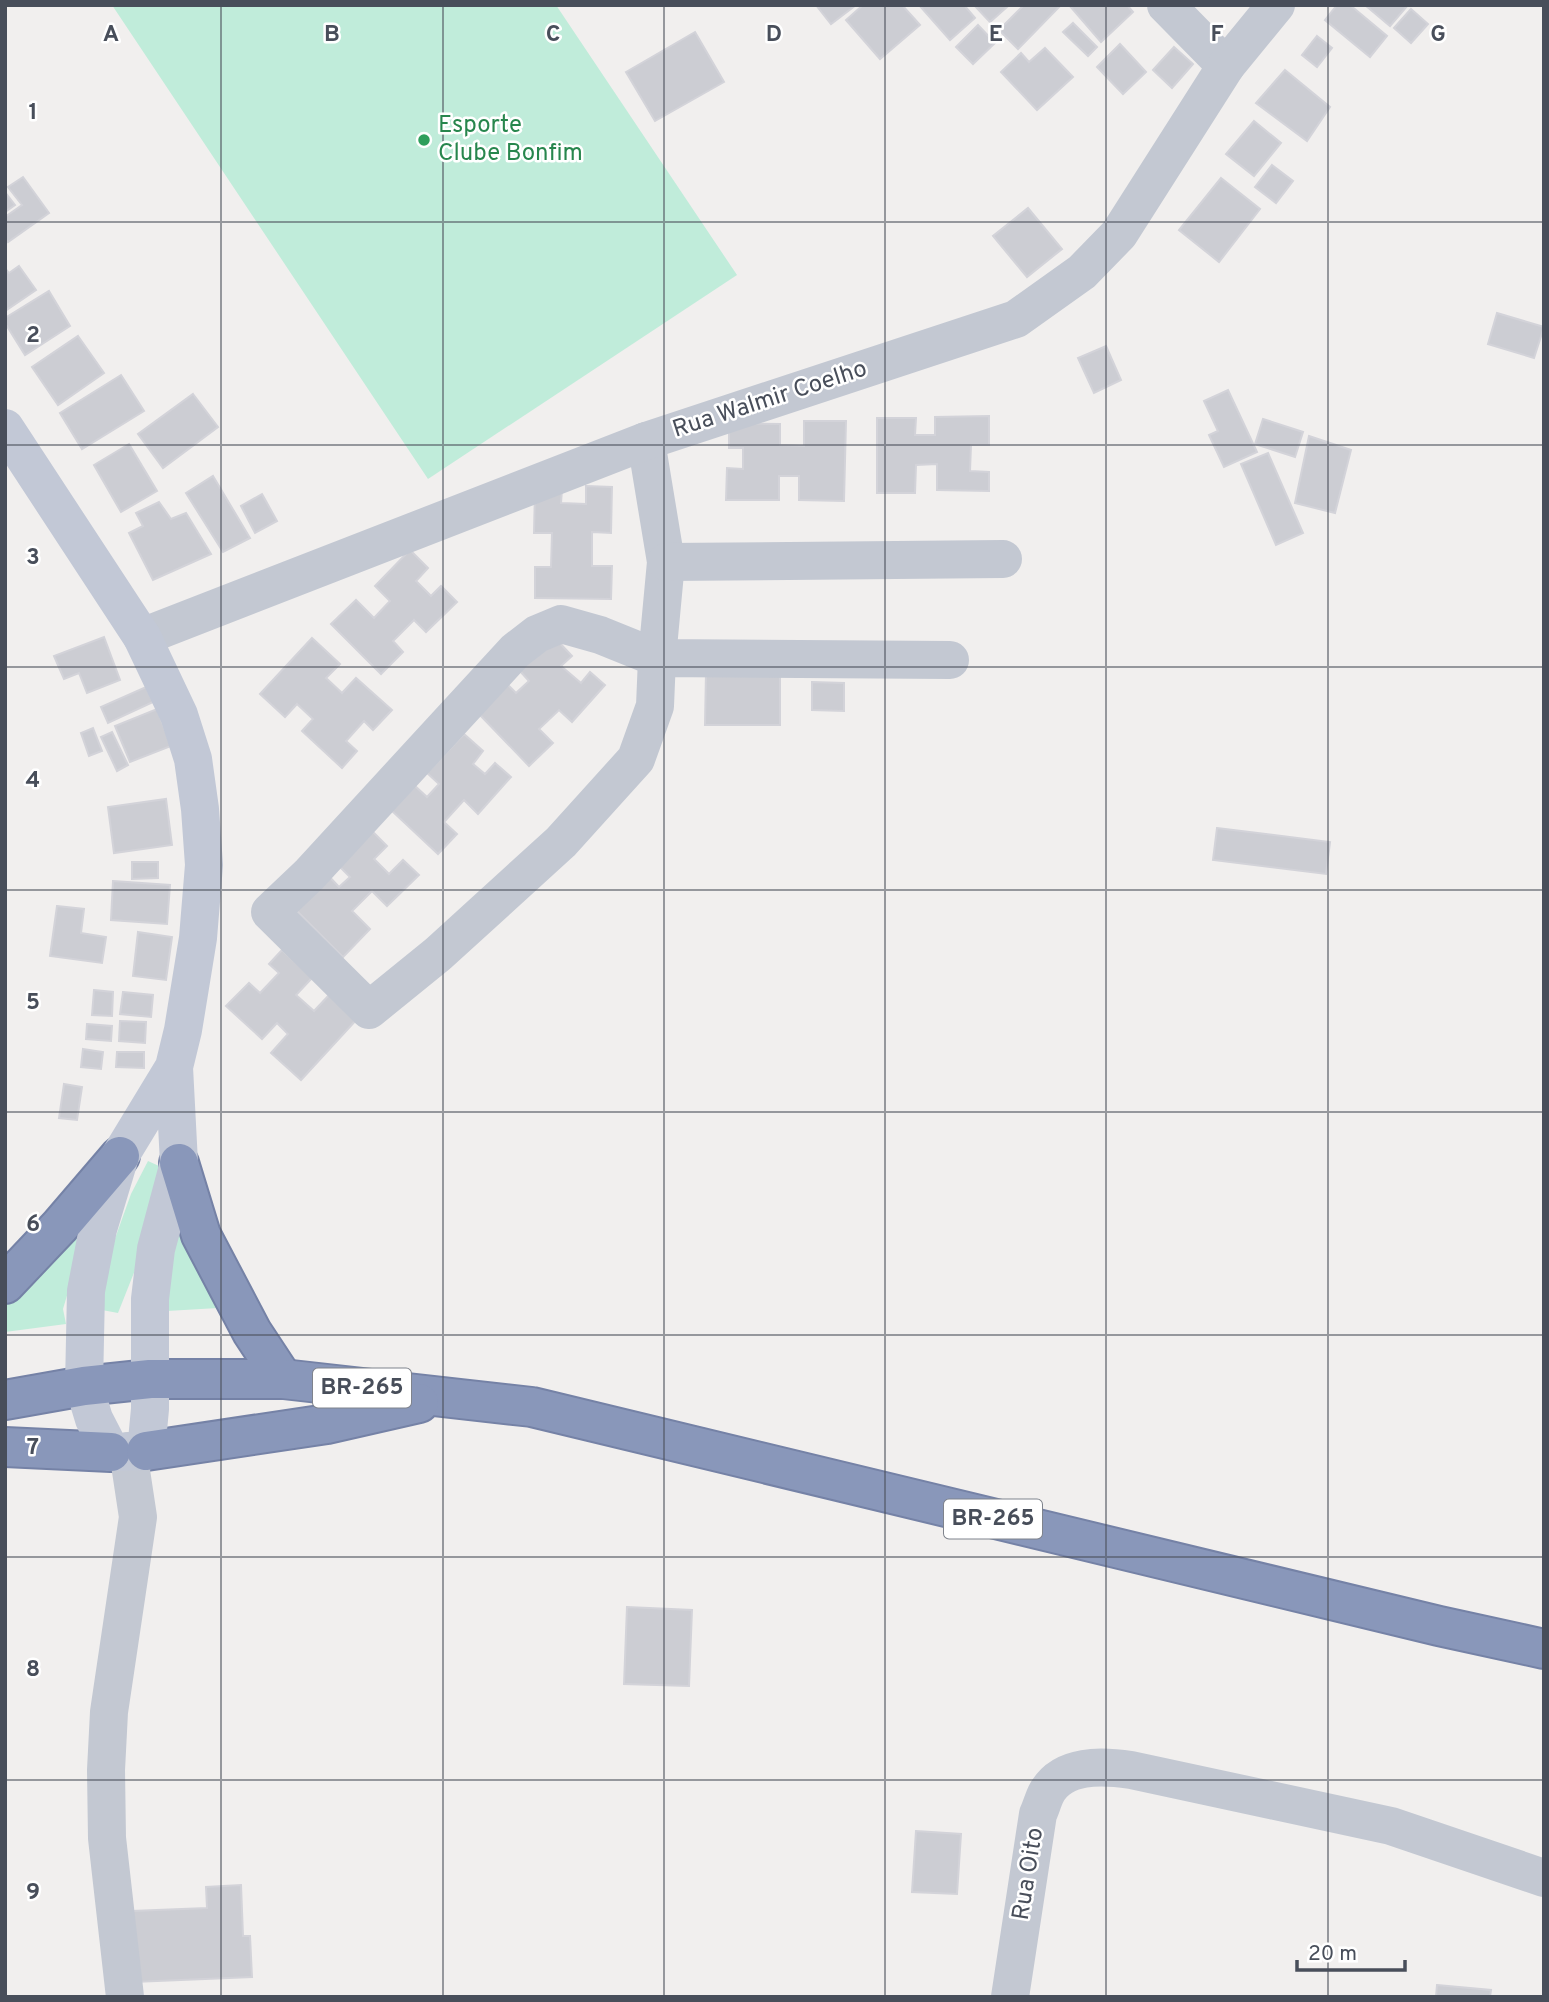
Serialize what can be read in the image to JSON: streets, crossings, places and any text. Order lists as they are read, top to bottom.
{
  "streets": {
    "highway": ["BR-265"],
    "street": ["Rua Walmir Coelho", "Rua Oito"]
  },
  "places": ["Esporte Clube Bonfim"],
  "scale_bar": "20 m",
  "grid": {
    "columns": [
      "A",
      "B",
      "C",
      "D",
      "E",
      "F",
      "G"
    ],
    "rows": [
      "1",
      "2",
      "3",
      "4",
      "5",
      "6",
      "7",
      "8",
      "9"
    ]
  }
}
